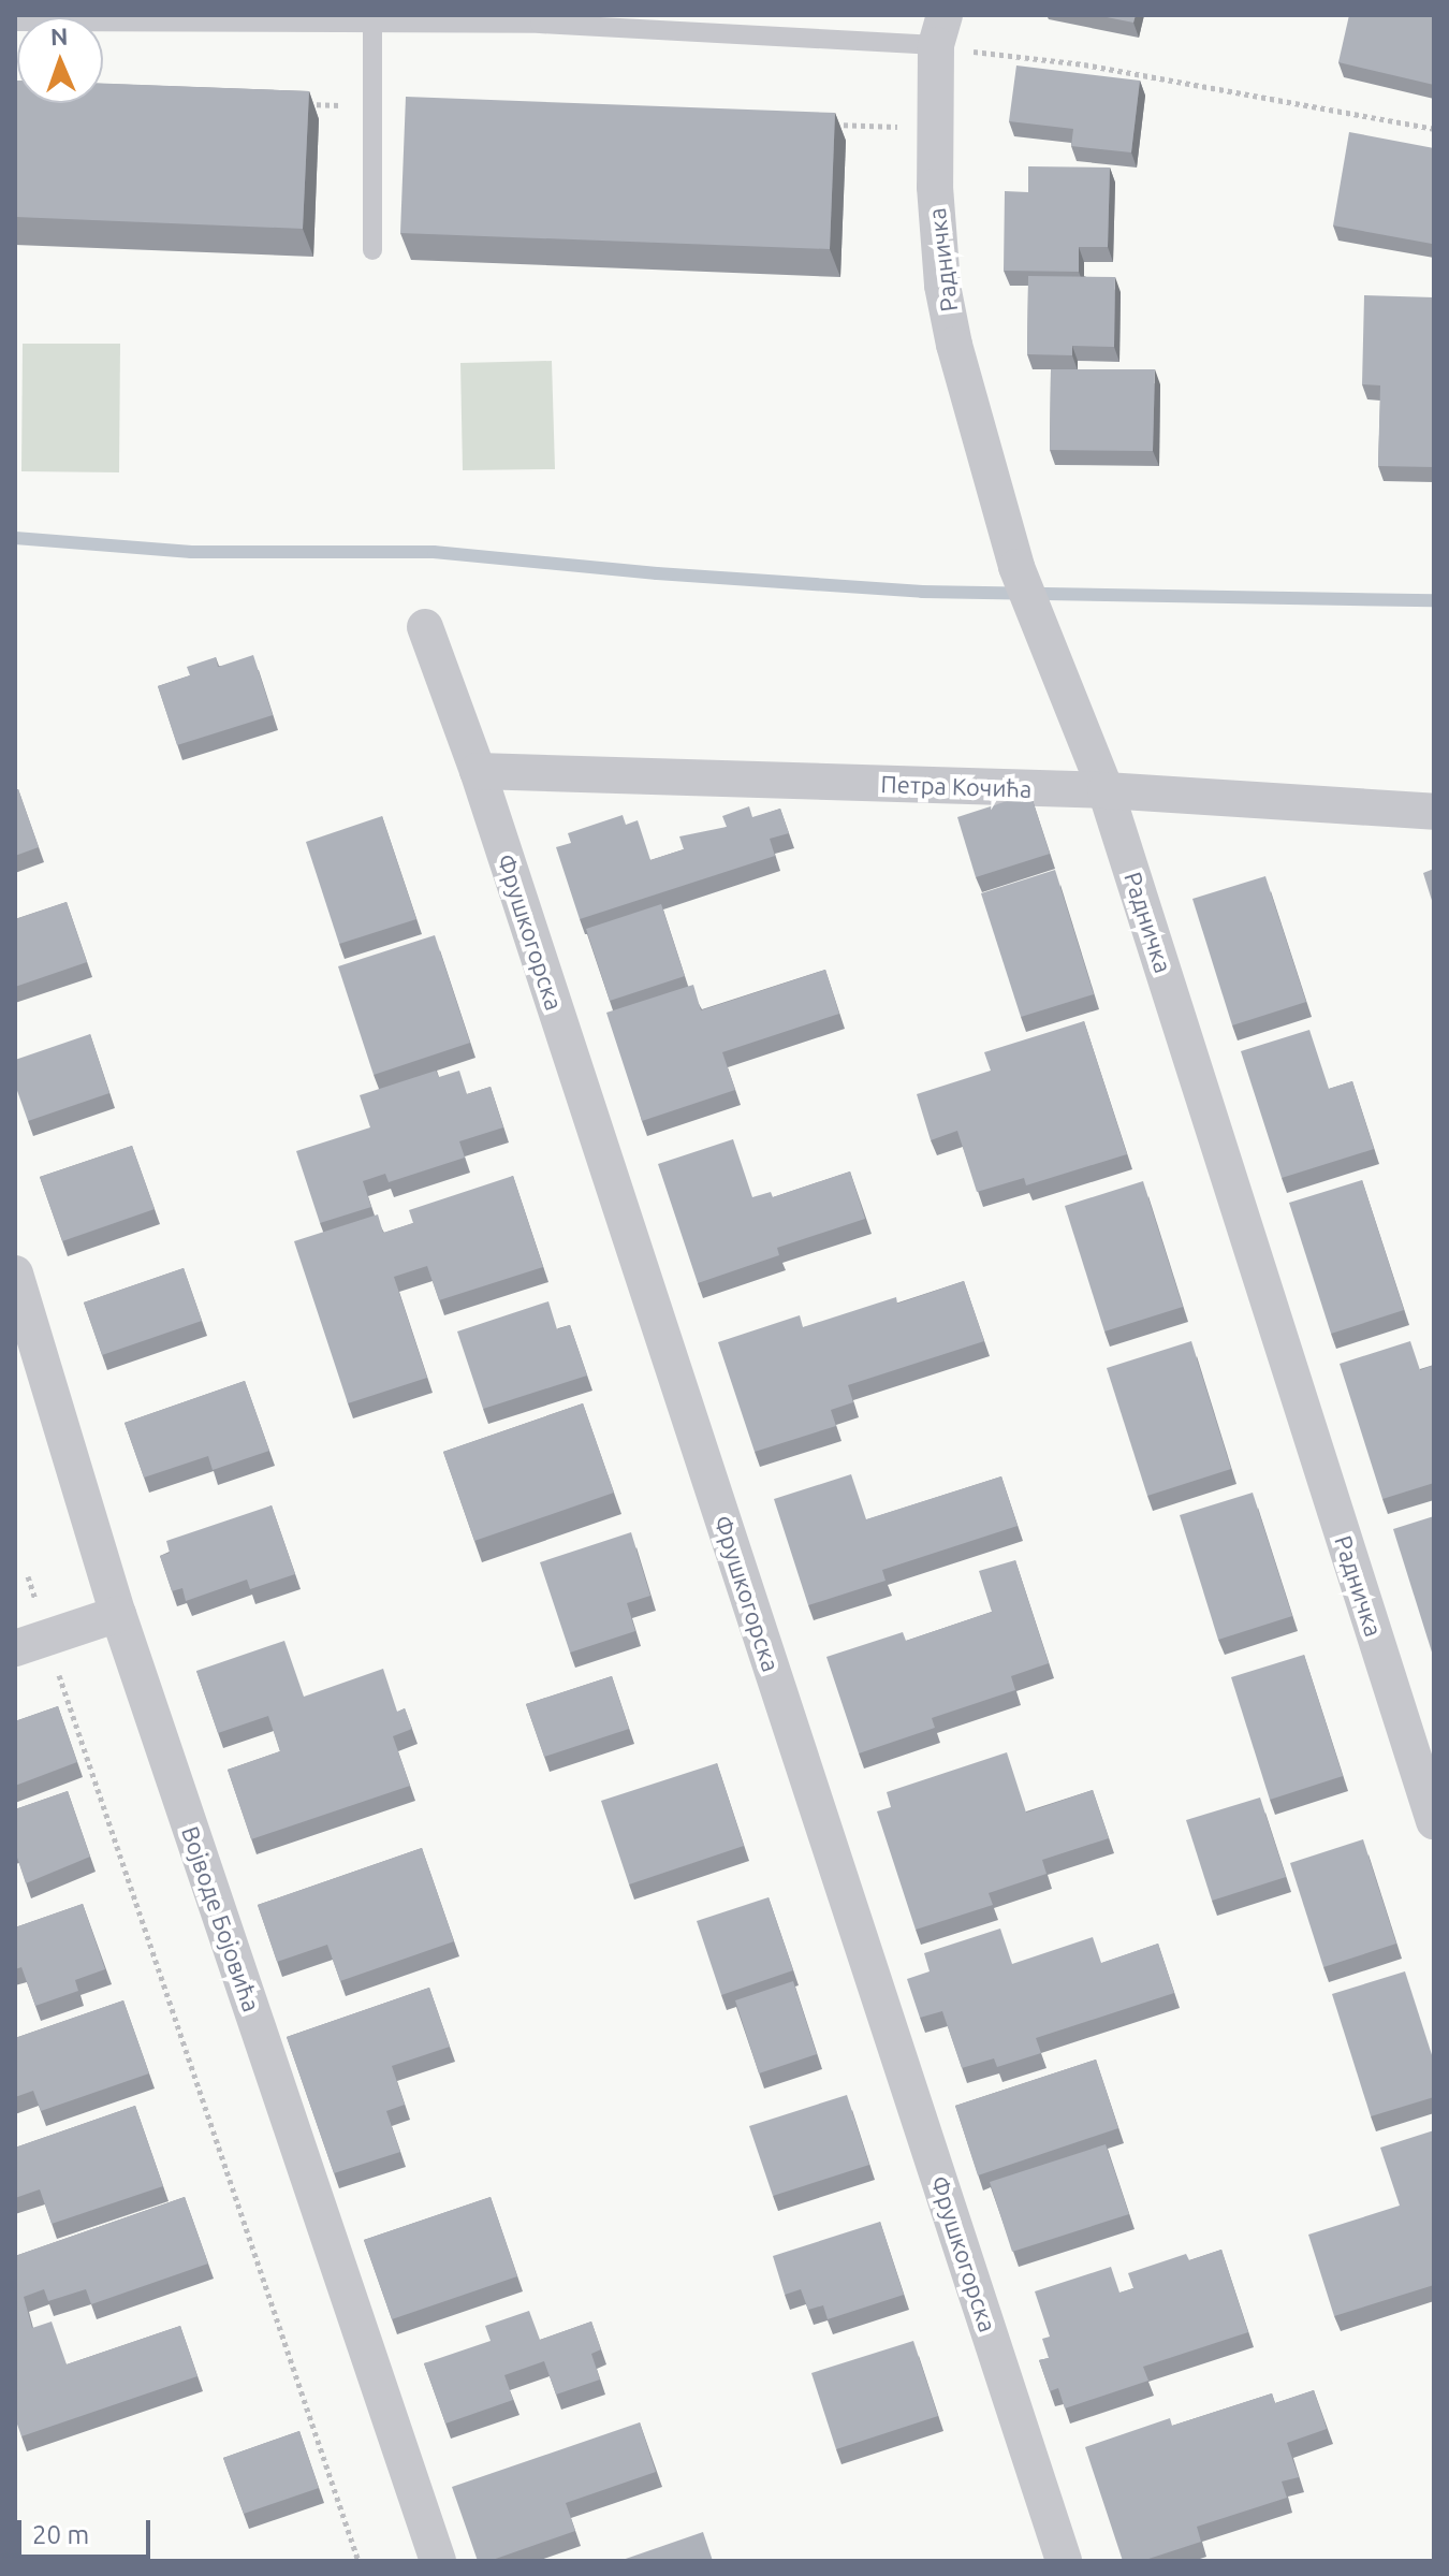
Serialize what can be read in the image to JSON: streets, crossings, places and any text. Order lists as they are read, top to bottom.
{
  "streets": {
    "street": [
      "Радничка",
      "Петра Кочића",
      "Фрушкогорска",
      "Војводе Бојовића"
    ]
  },
  "crossings": [
    ["Радничка", "Петра Кочића"],
    ["Петра Кочића", "Фрушкогорска"]
  ],
  "scale_bar": "20 m",
  "north": "top"
}
